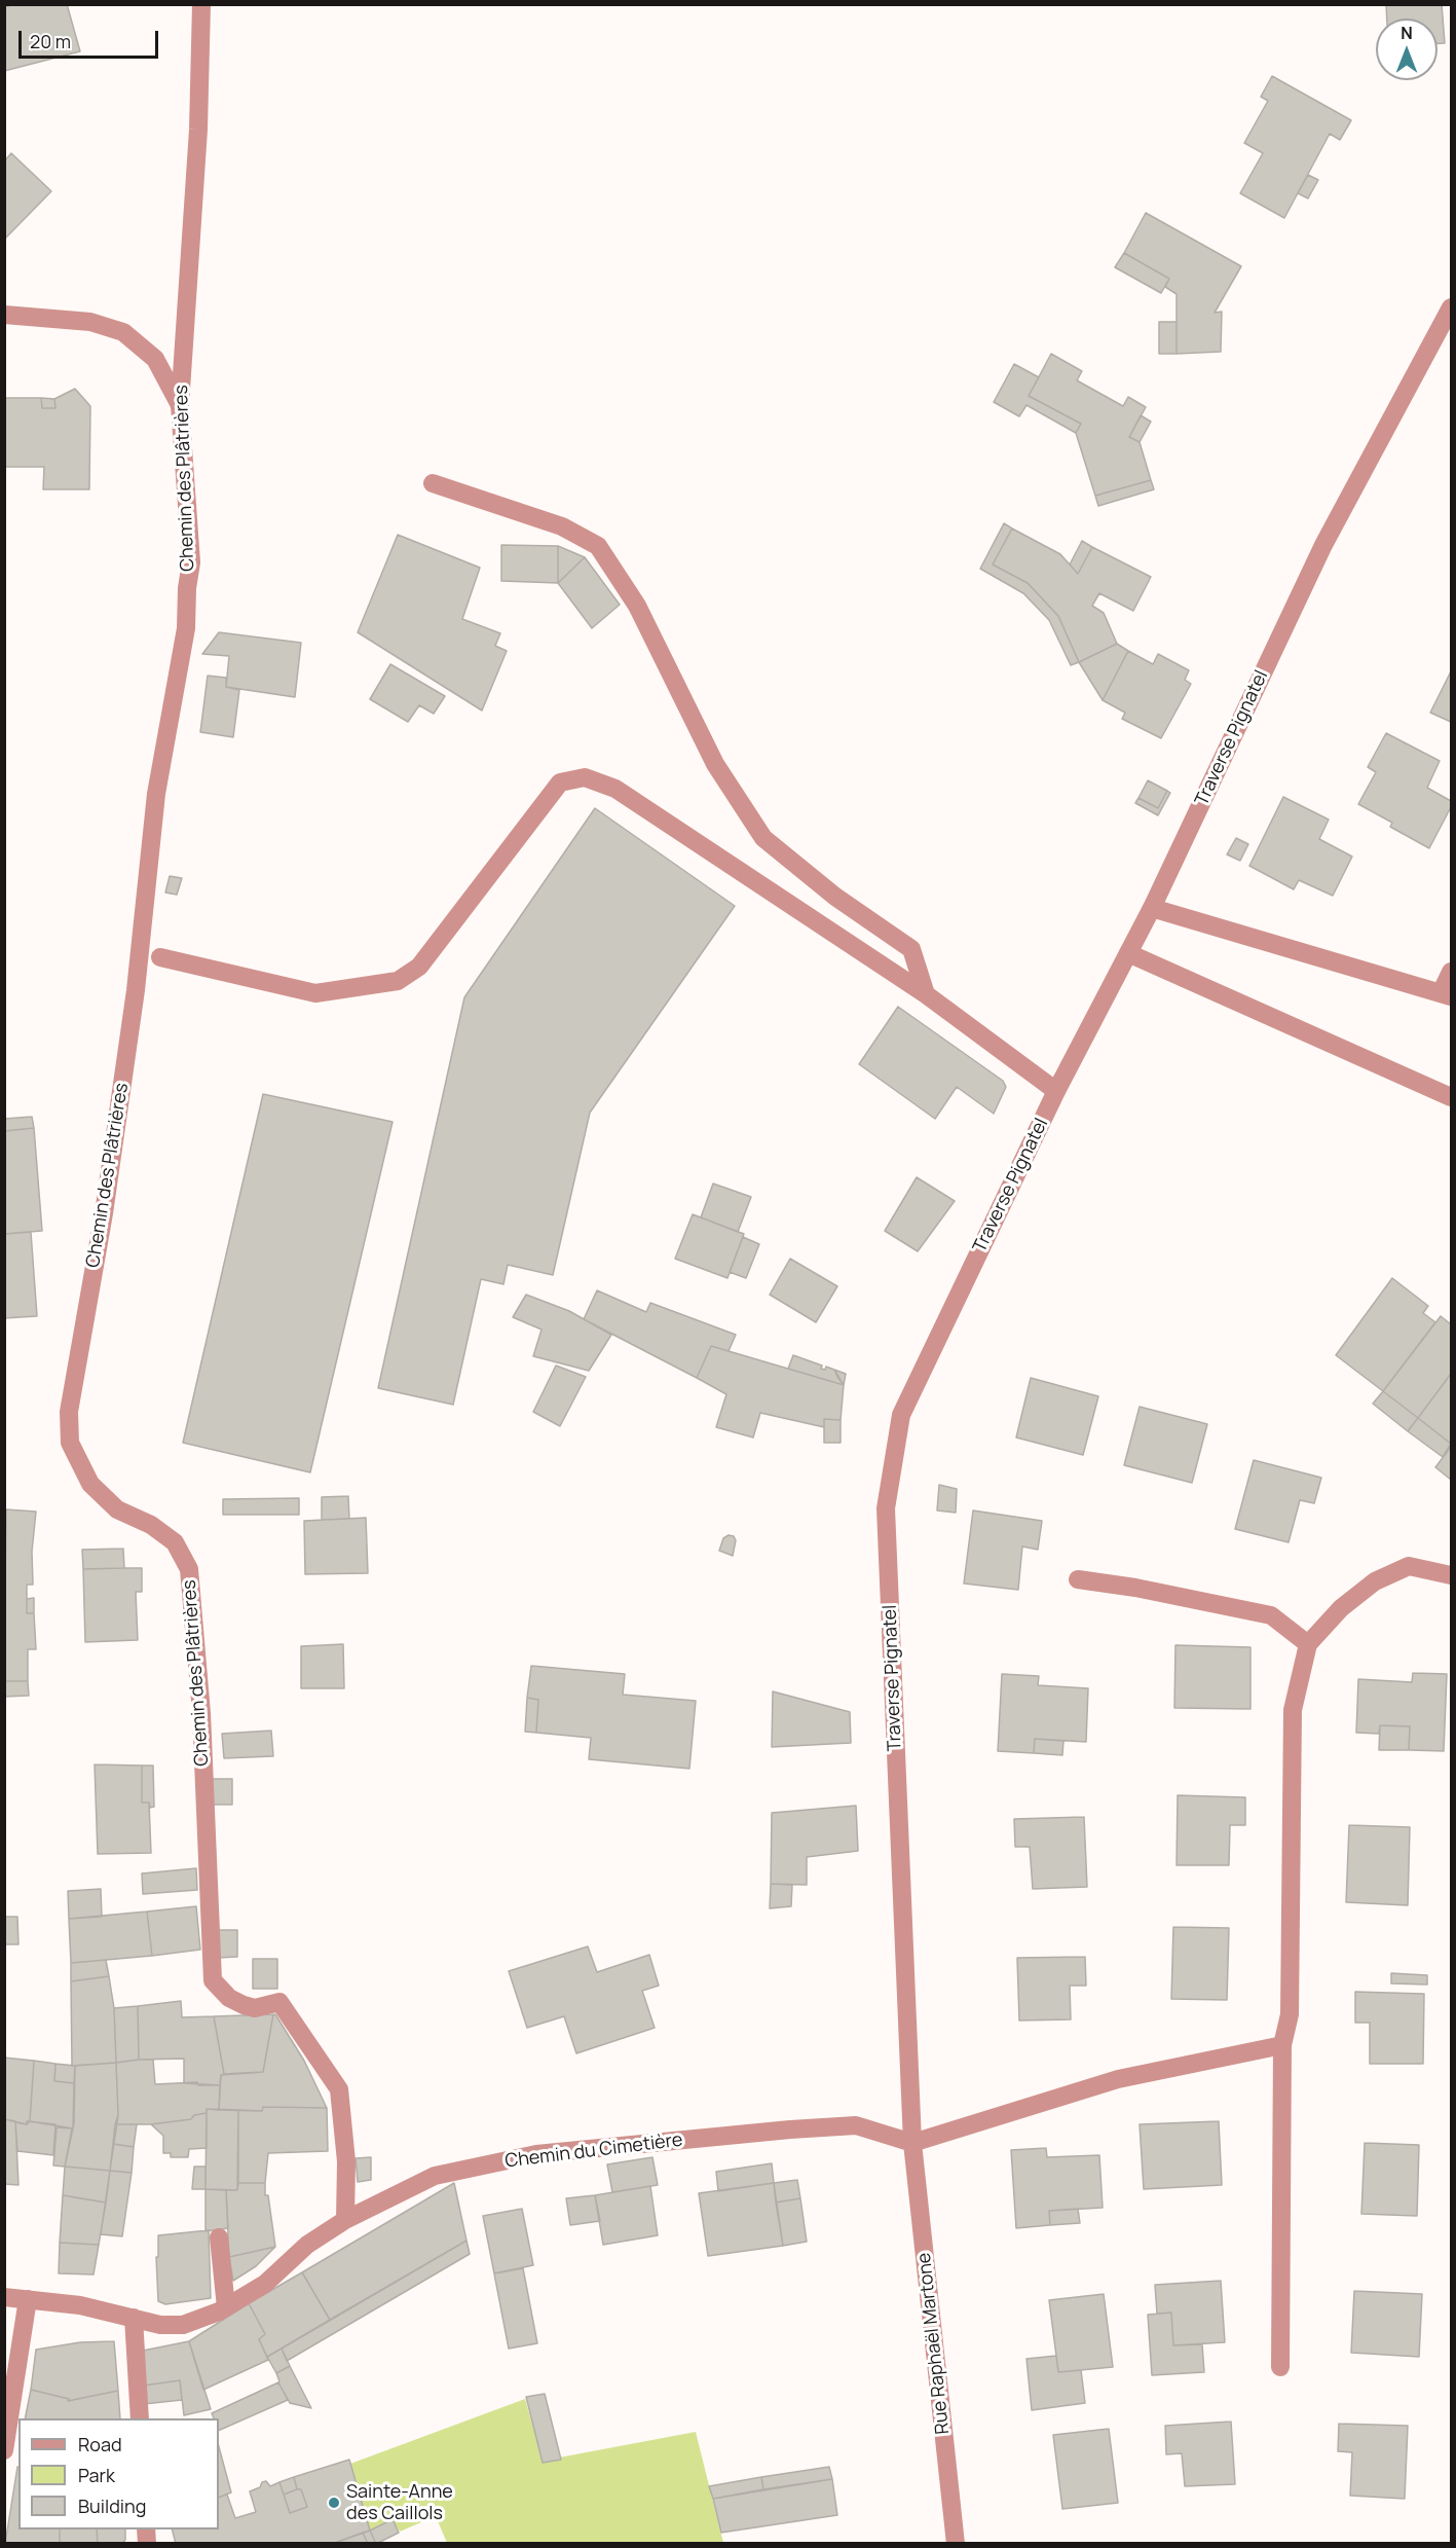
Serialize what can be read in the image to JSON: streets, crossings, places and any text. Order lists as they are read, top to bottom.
{
  "streets": {
    "street": [
      "Chemin des Plâtrières",
      "Traverse Pignatel",
      "Chemin du Cimetière",
      "Rue Raphaël Martone"
    ]
  },
  "crossings": [
    ["Chemin des Plâtrières", "Chemin du Cimetière"],
    ["Traverse Pignatel", "Chemin du Cimetière"],
    ["Traverse Pignatel", "Rue Raphaël Martone"],
    ["Chemin du Cimetière", "Rue Raphaël Martone"]
  ],
  "places": ["Sainte-Anne des Caillols"],
  "legend": ["Road", "Park", "Building"],
  "scale_bar": "20 m",
  "north": "top"
}
